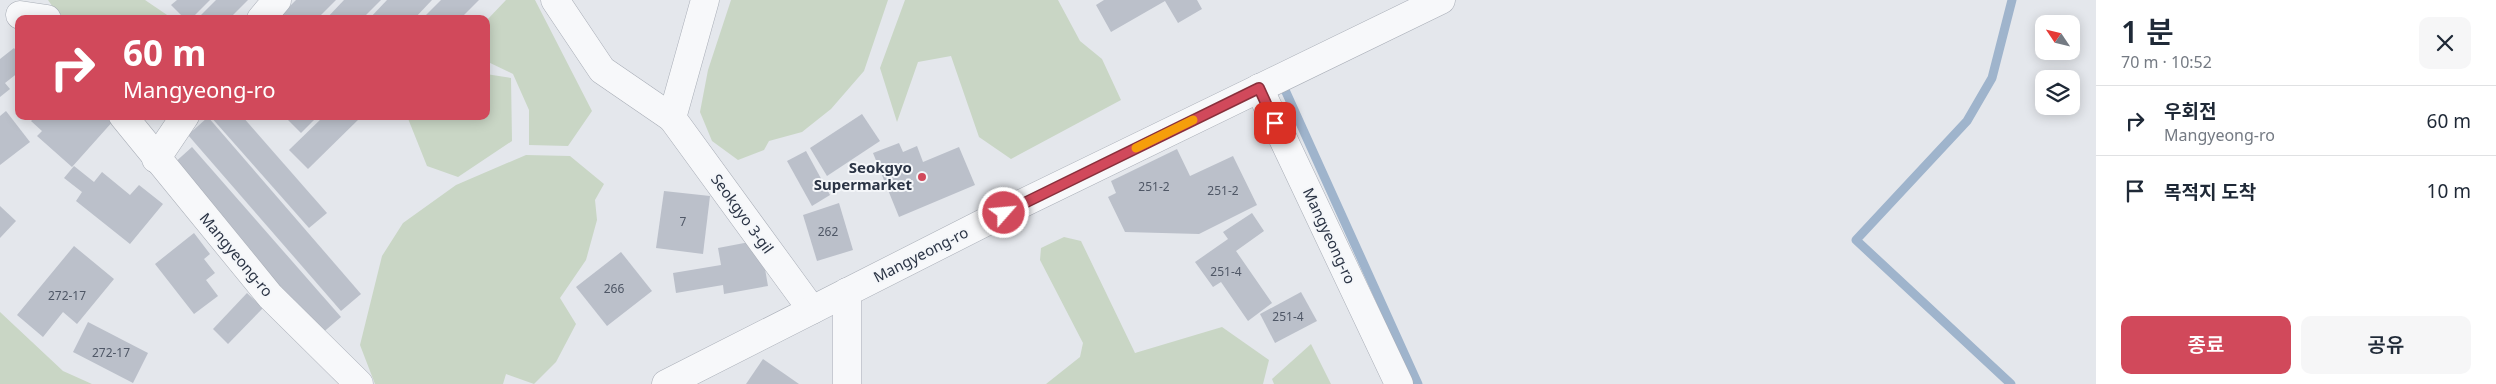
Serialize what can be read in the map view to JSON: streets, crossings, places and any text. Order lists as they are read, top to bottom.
{
  "streets": {
    "street": ["Seokgyo 3-gil", "Mangyeong-ro"]
  },
  "crossings": [
    ["Seokgyo 3-gil", "Mangyeong-ro"]
  ],
  "places": ["Seokgyo Supermarket"],
  "house_numbers": [
    "251-2",
    "251-2",
    "7",
    "262",
    "251-4",
    "266",
    "272-17",
    "251-4",
    "272-17"
  ],
  "north": "top left",
  "page": {
    "heading": ["1 분", "70 m · 10:52"],
    "turn": ["60 m", "Mangyeong-ro"],
    "list": [
      {
        "name": "우회전",
        "note": "Mangyeong-ro",
        "value": "60 m"
      },
      {
        "name": "목적지 도착",
        "value": "10 m"
      }
    ],
    "buttons": ["종료", "공유"]
  }
}
